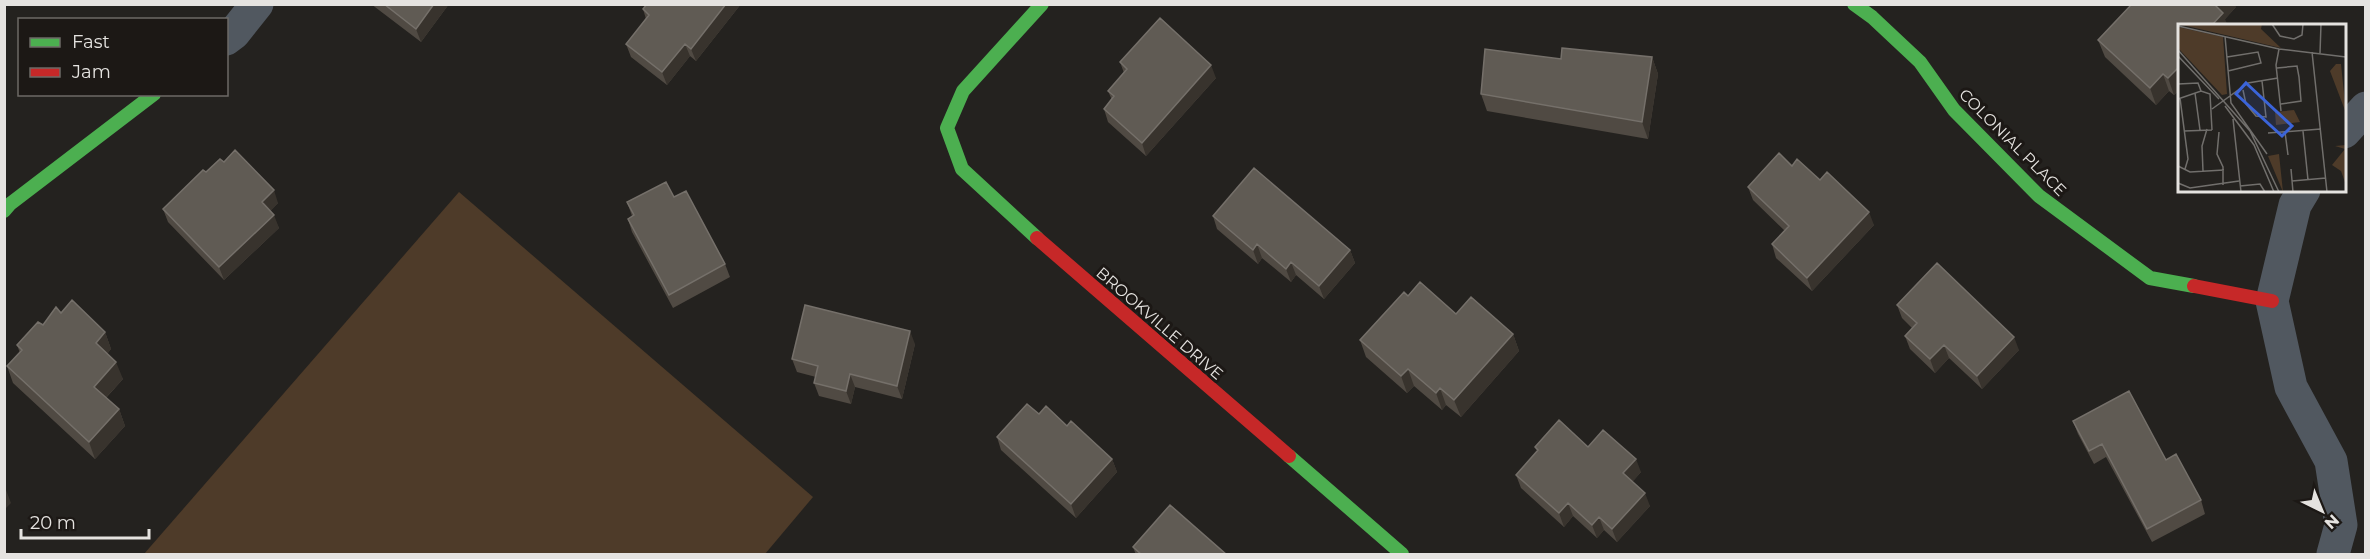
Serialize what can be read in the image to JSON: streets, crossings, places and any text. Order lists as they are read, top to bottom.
{
  "streets": {
    "street": ["COLONIAL PLACE", "BROOKVILLE DRIVE"]
  },
  "legend": ["Fast", "Jam"],
  "scale_bar": "20 m",
  "north": "bottom right"
}
